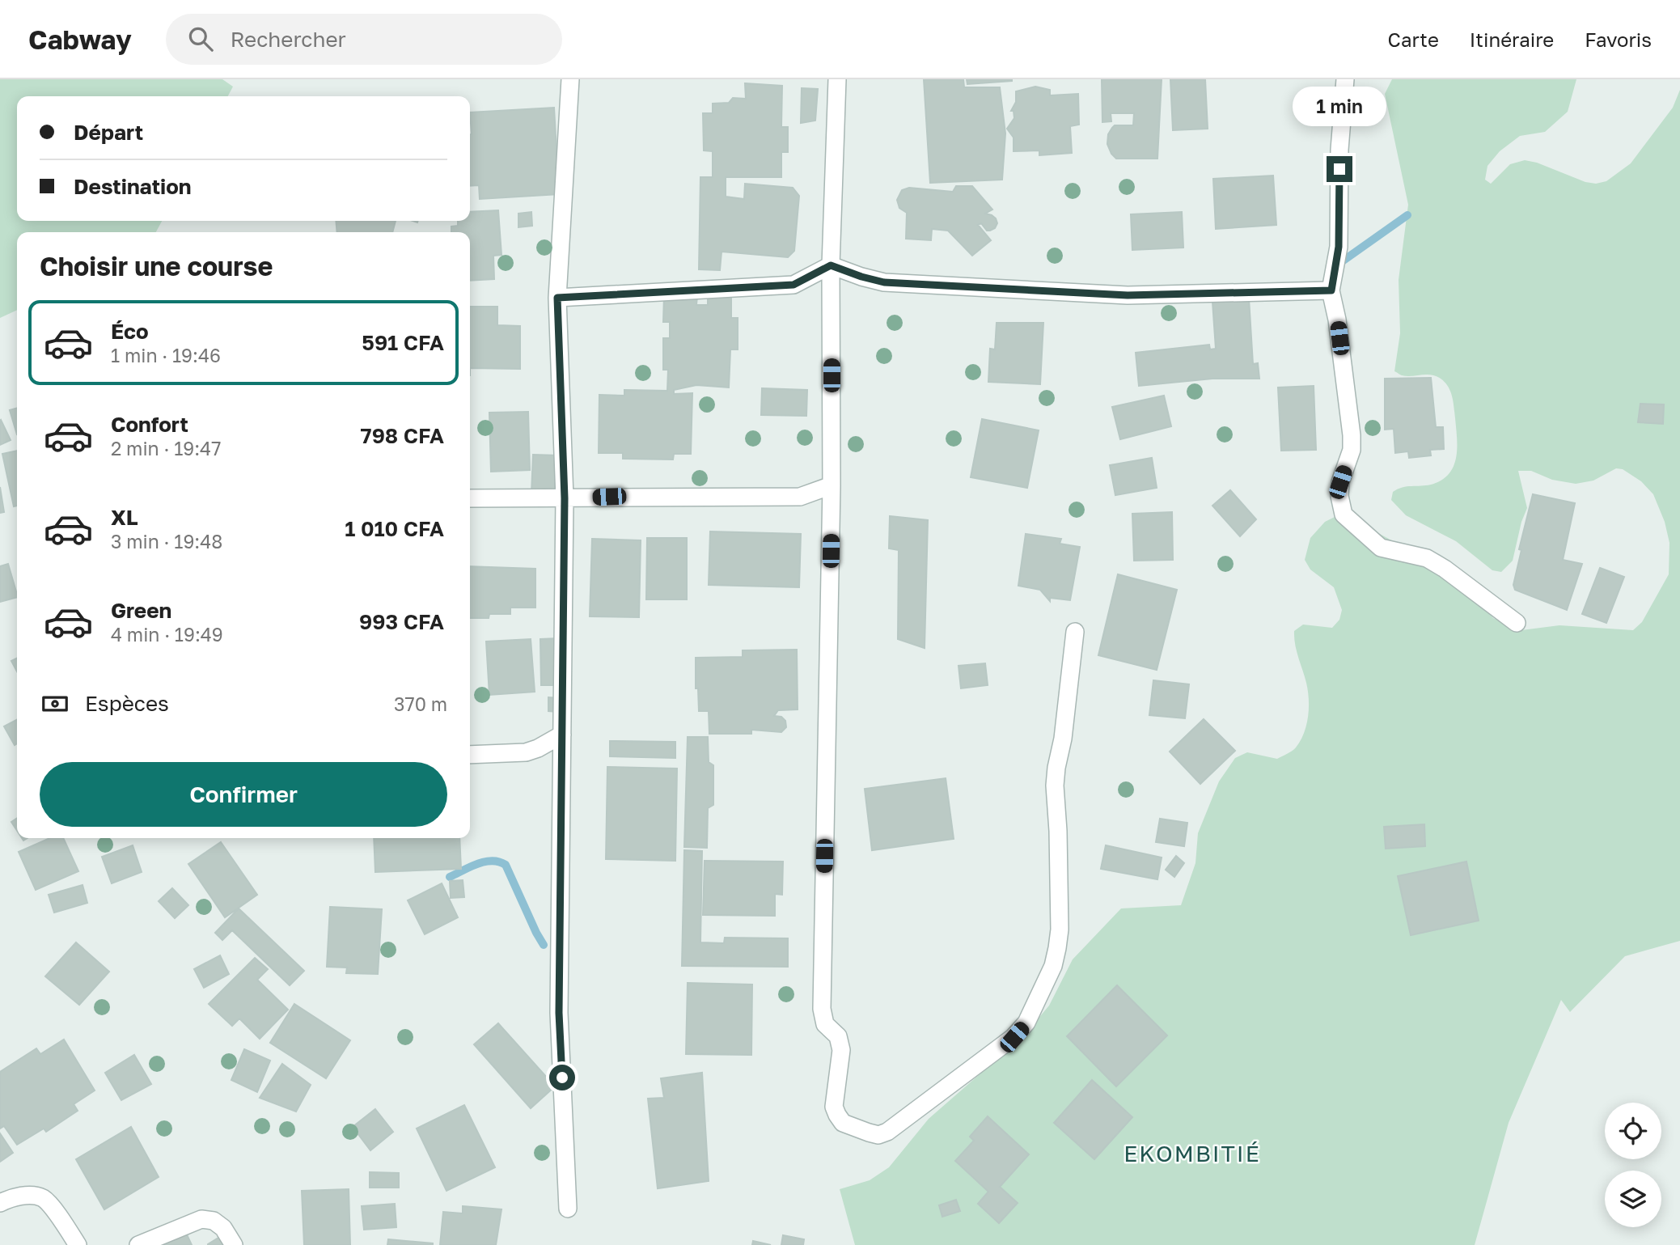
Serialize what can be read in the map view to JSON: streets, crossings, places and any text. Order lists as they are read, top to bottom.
{
  "districts": ["EKOMBITIÉ"],
  "page": {
    "header": "Cabway",
    "search": "Rechercher",
    "nav": ["Carte", "Itinéraire", "Favoris"],
    "bubble": "1 min",
    "banner": ["Départ", "Destination"],
    "heading": "Choisir une course",
    "list": [
      {
        "name": "Éco",
        "note": "1 min · 19:46",
        "value": "591 CFA"
      },
      {
        "name": "Confort",
        "note": "2 min · 19:47",
        "value": "798 CFA"
      },
      {
        "name": "XL",
        "note": "3 min · 19:48",
        "value": "1 010 CFA"
      },
      {
        "name": "Green",
        "note": "4 min · 19:49",
        "value": "993 CFA"
      }
    ],
    "pay": ["Espèces", "370 m"],
    "buttons": "Confirmer"
  }
}
